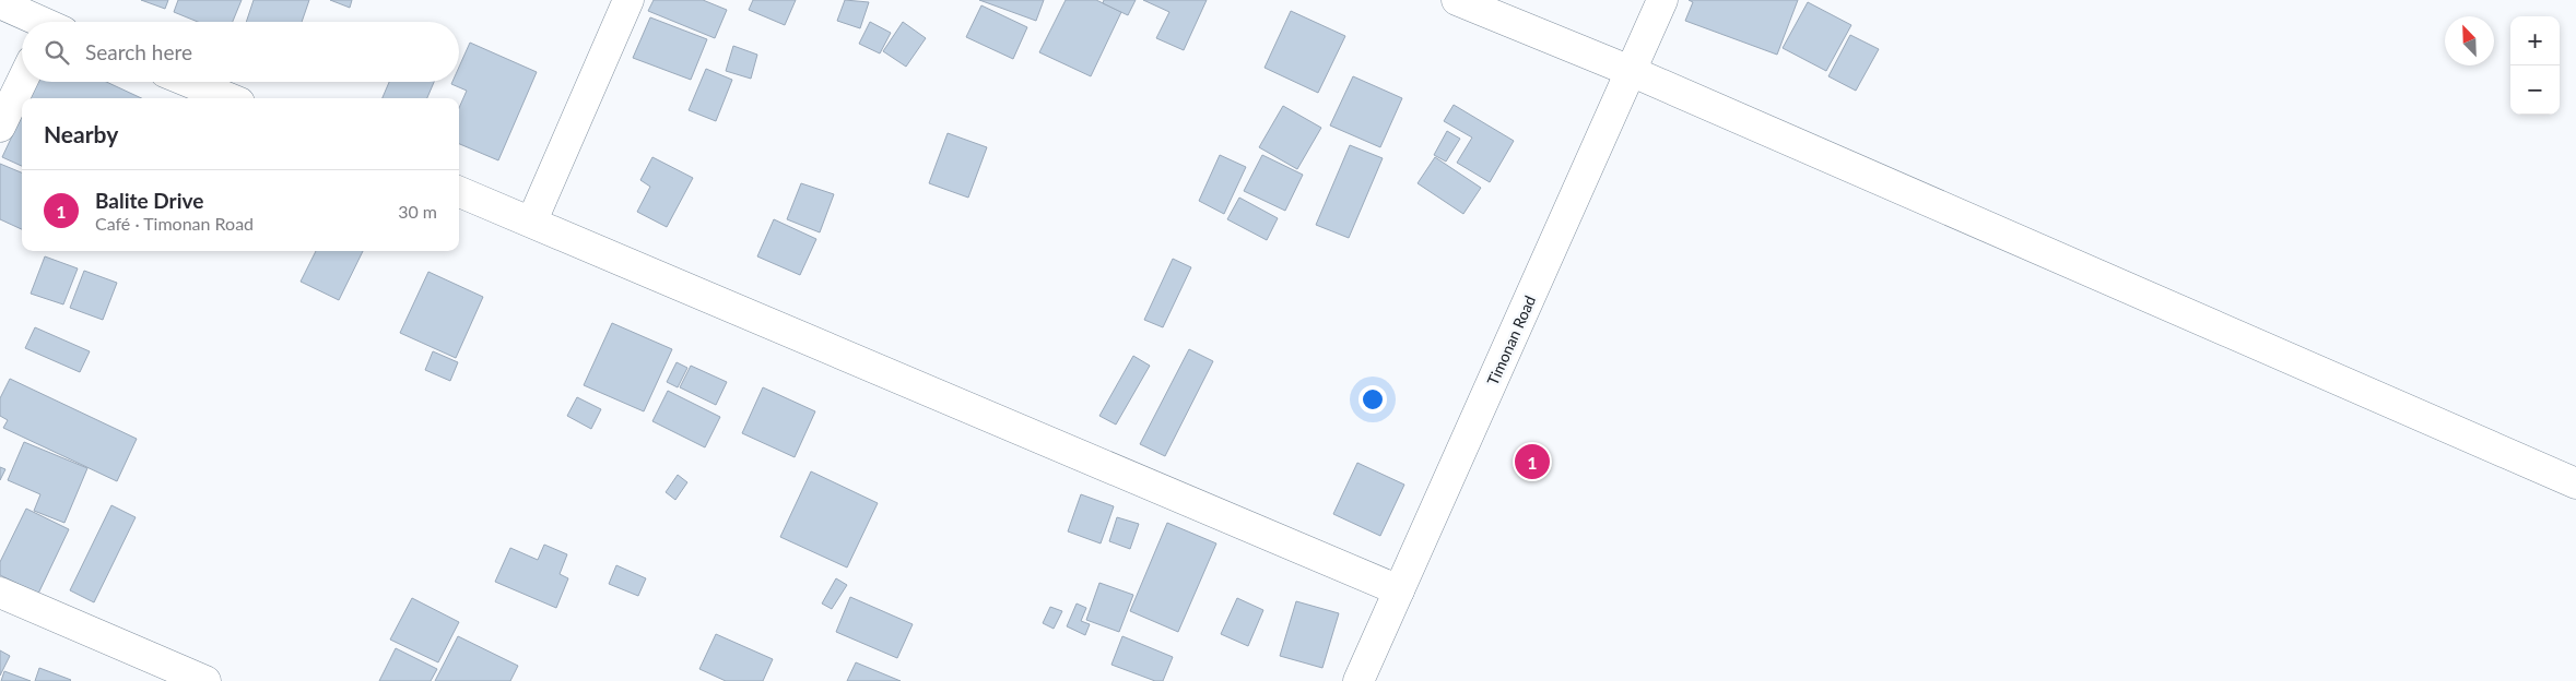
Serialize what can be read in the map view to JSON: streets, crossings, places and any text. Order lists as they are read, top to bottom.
{
  "streets": {
    "street": ["Timonan Road"]
  },
  "north": "top left",
  "page": {
    "map_buttons": ["+", "−"],
    "search": "Search here",
    "heading": "Nearby",
    "list": [
      {
        "mark": "1",
        "name": "Balite Drive",
        "note": "Café · Timonan Road",
        "value": "30 m"
      }
    ],
    "pins": "1"
  }
}
